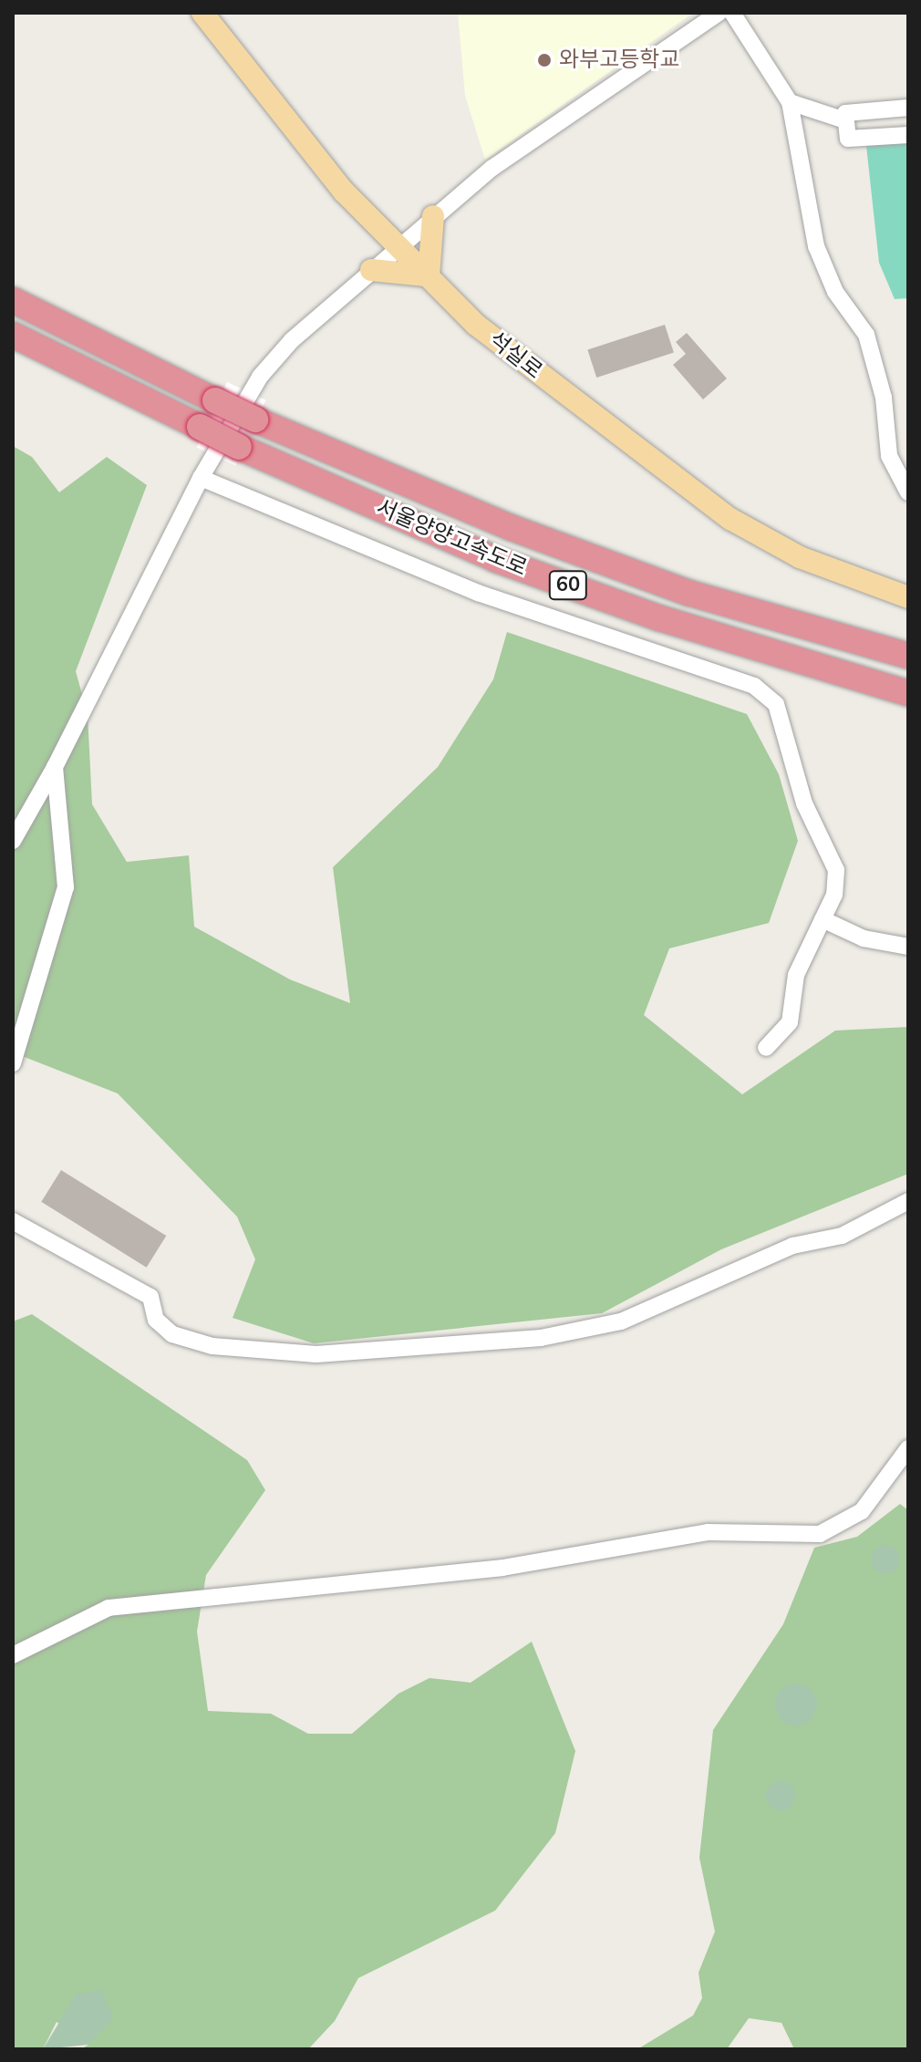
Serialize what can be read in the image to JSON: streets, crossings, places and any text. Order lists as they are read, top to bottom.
{
  "streets": {
    "highway": ["서울양양고속도로", "60"],
    "main road": ["석실로"]
  },
  "places": ["와부고등학교"]
}
